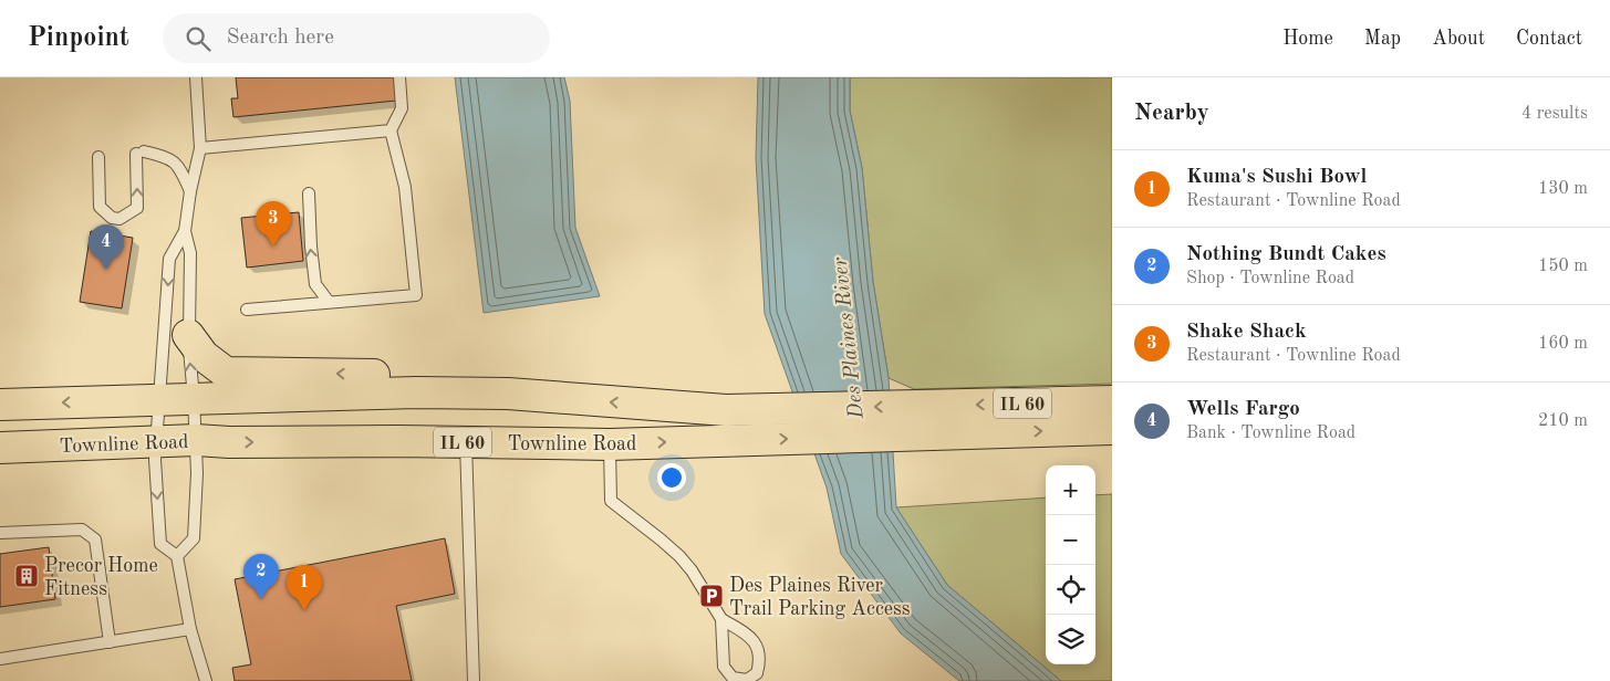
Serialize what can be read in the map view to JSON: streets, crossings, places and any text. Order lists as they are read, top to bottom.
{
  "streets": {
    "main road": ["IL 60", "Townline Road"]
  },
  "water": ["Des Plaines River"],
  "places": {
    "building": ["Precor Home Fitness"],
    "parking": ["Des Plaines River Trail Parking Access"]
  },
  "page": {
    "header": "Pinpoint",
    "search": "Search here",
    "nav": [
      "Home",
      "Map",
      "About",
      "Contact"
    ],
    "heading": ["Nearby", "4 results"],
    "list": [
      {
        "mark": "1",
        "name": "Kuma's Sushi Bowl",
        "note": "Restaurant · Townline Road",
        "value": "130 m"
      },
      {
        "mark": "2",
        "name": "Nothing Bundt Cakes",
        "note": "Shop · Townline Road",
        "value": "150 m"
      },
      {
        "mark": "3",
        "name": "Shake Shack",
        "note": "Restaurant · Townline Road",
        "value": "160 m"
      },
      {
        "mark": "4",
        "name": "Wells Fargo",
        "note": "Bank · Townline Road",
        "value": "210 m"
      }
    ],
    "pins": [
      "3",
      "4",
      "2",
      "1"
    ],
    "map_buttons": ["+", "−"]
  }
}
